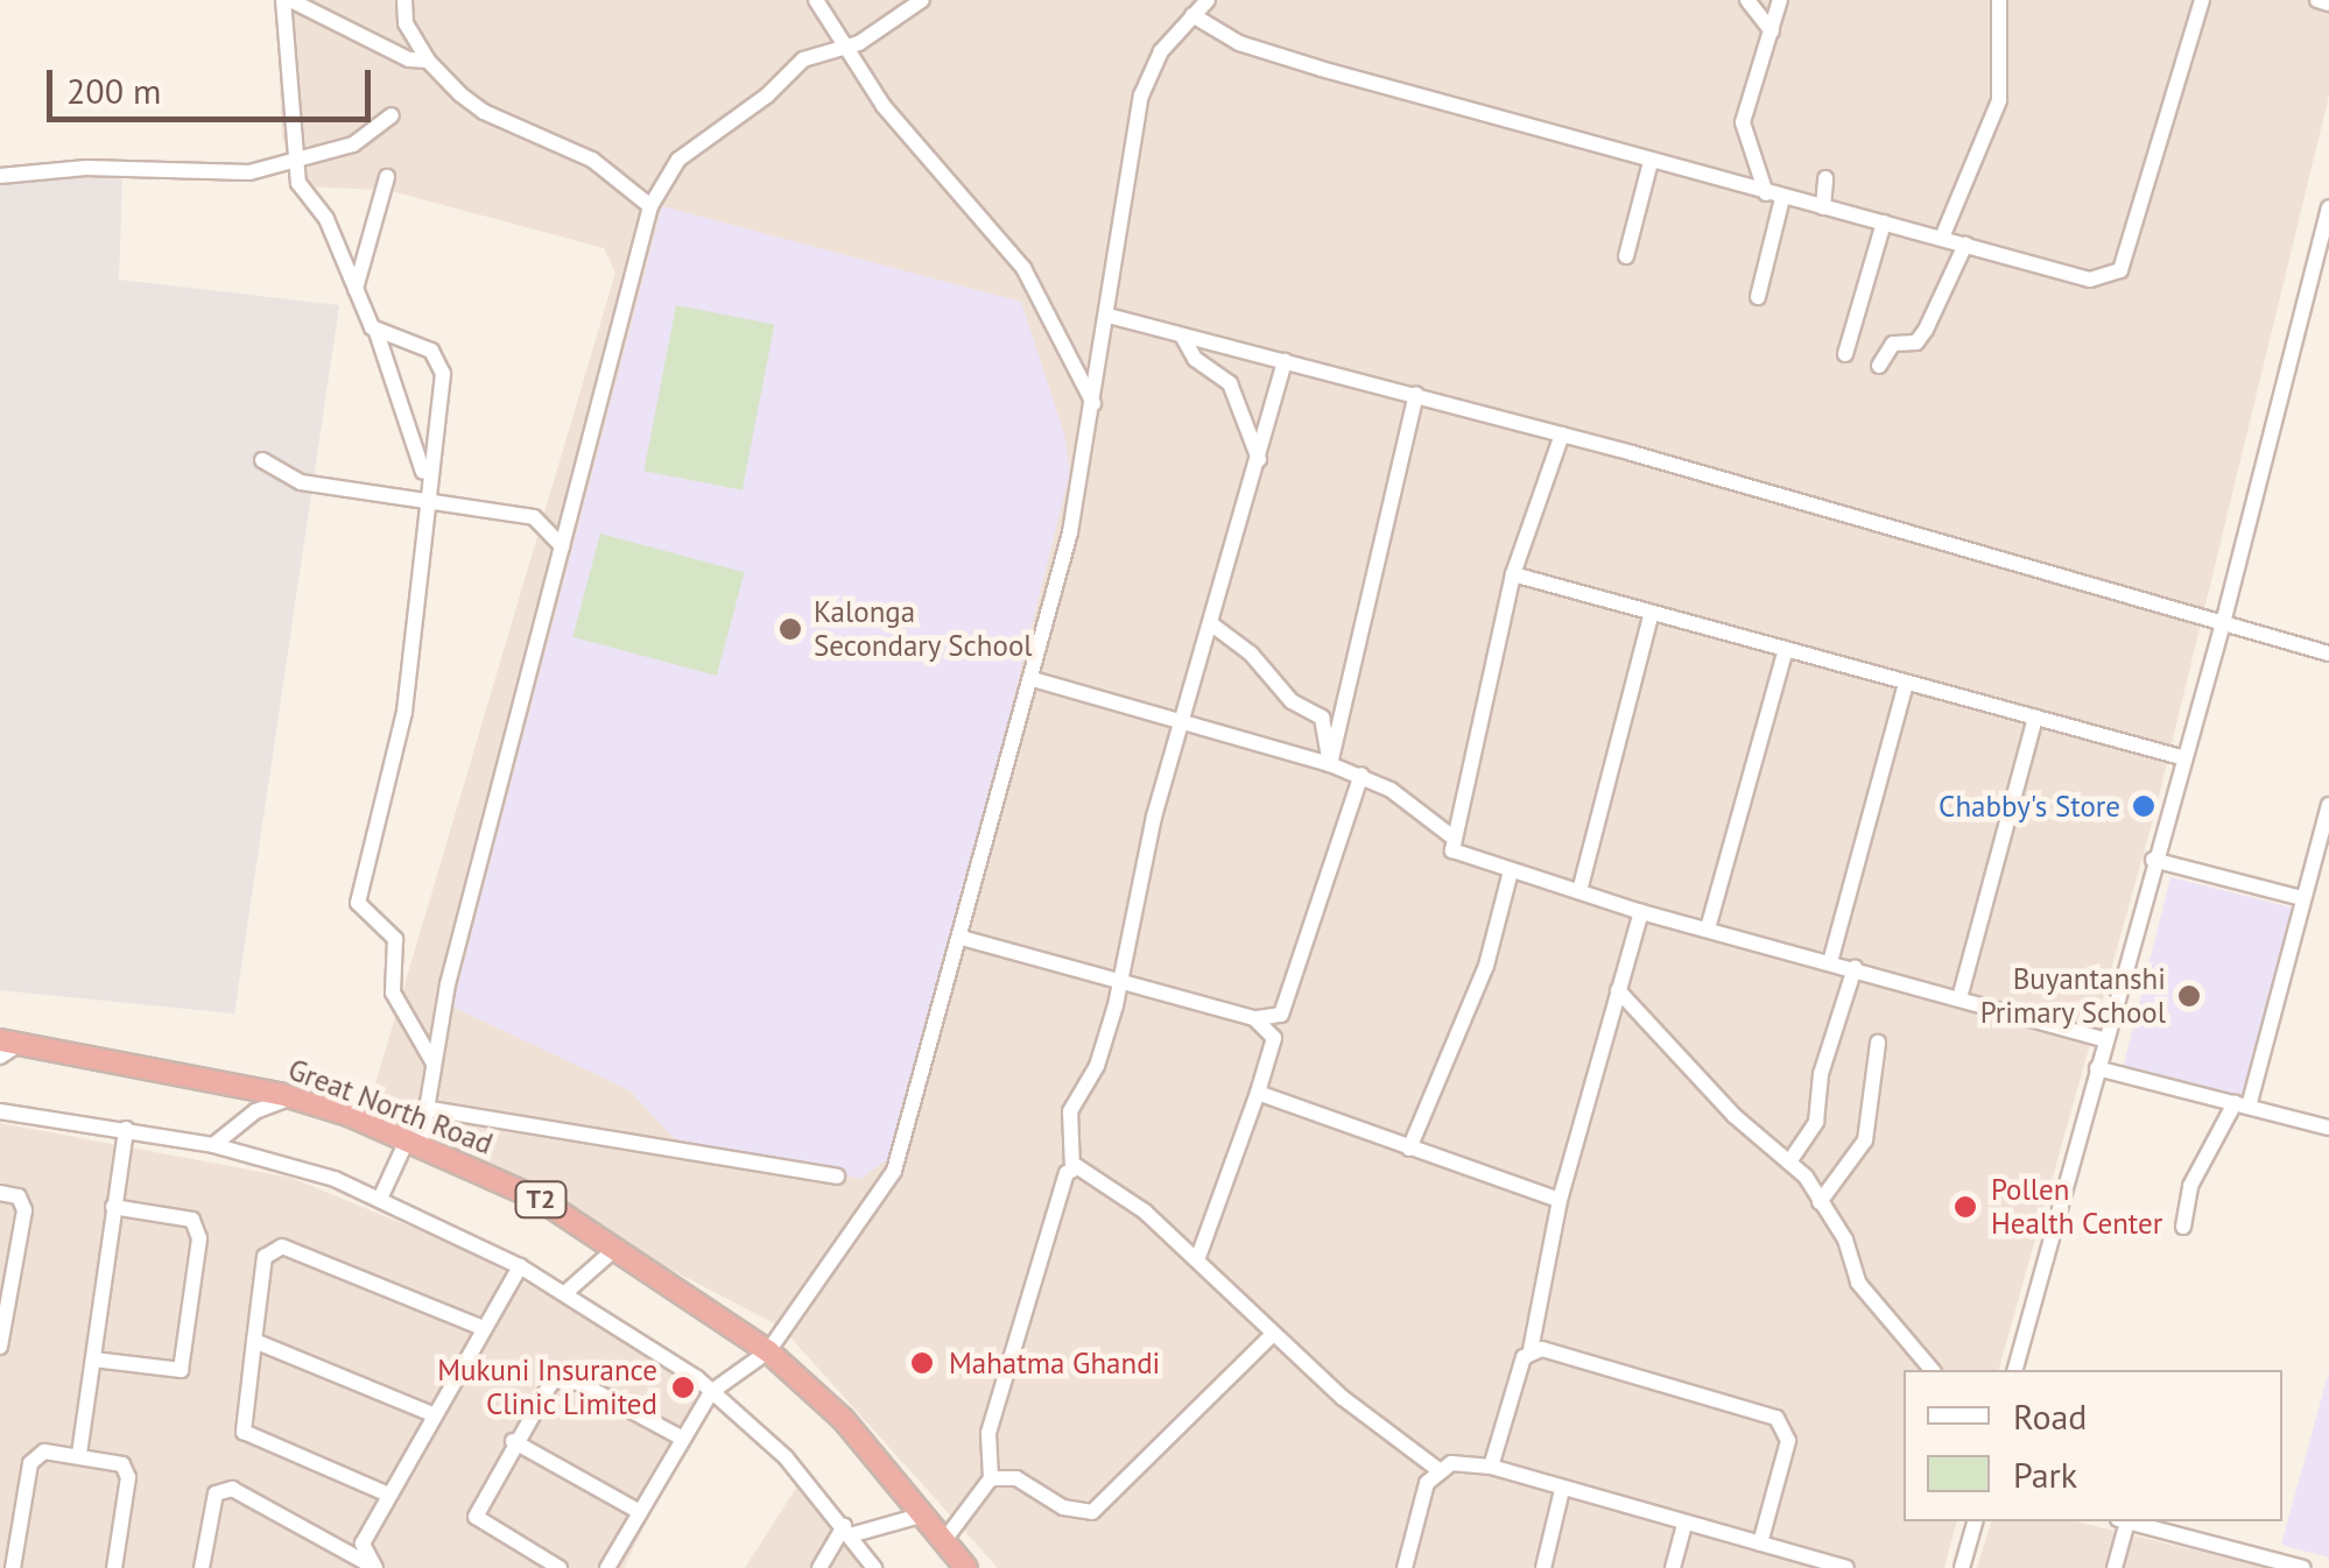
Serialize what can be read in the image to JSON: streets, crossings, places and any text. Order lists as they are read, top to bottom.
{
  "streets": {
    "highway": ["Great North Road", "T2"]
  },
  "places": [
    "Kalonga Secondary School",
    "Chabby's Store",
    "Buyantanshi Primary School",
    "Pollen Health Center",
    "Mahatma Ghandi",
    "Mukuni Insurance Clinic Limited"
  ],
  "legend": ["Road", "Park"],
  "scale_bar": "200 m"
}
